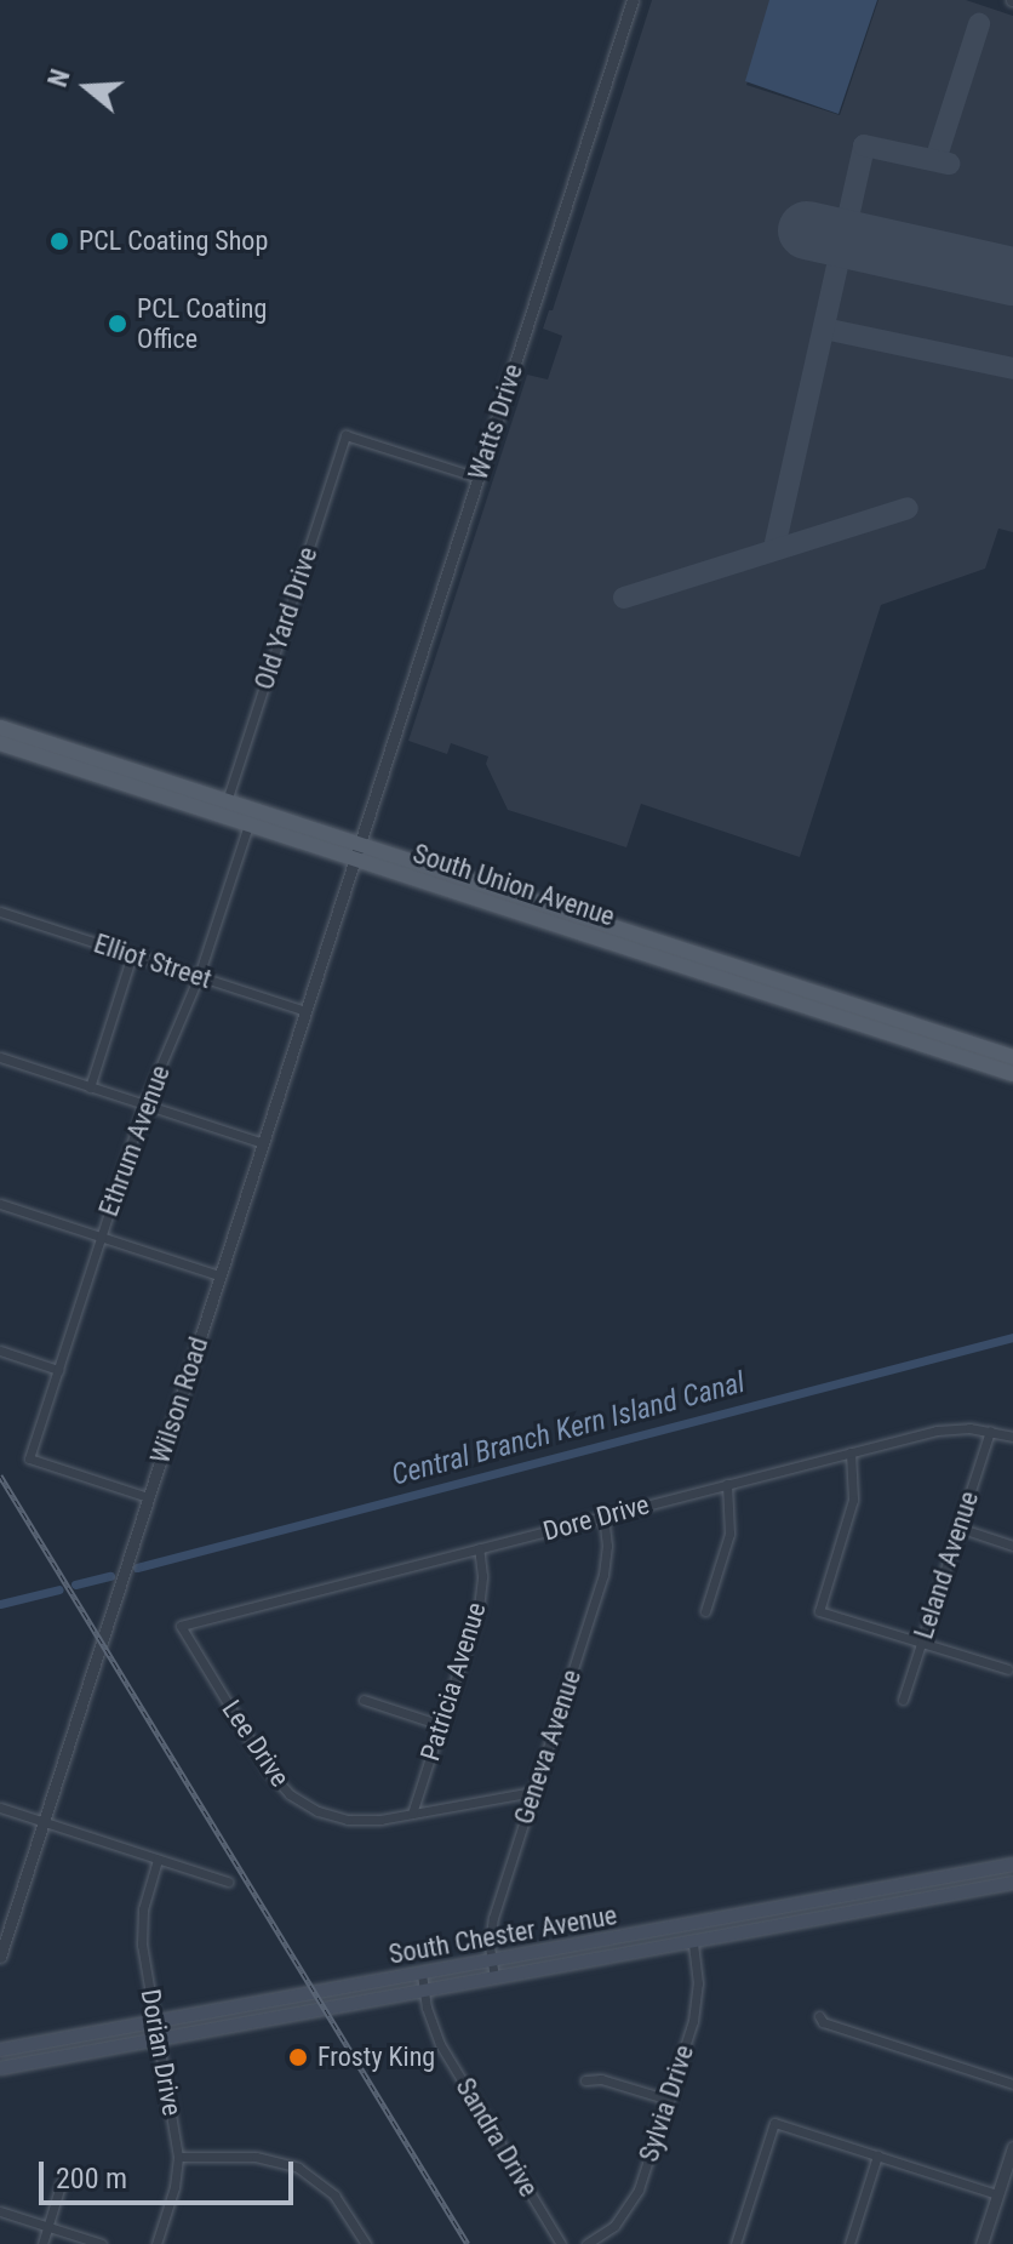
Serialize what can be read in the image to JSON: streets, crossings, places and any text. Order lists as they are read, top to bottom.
{
  "streets": {
    "main road": ["South Union Avenue", "South Chester Avenue"],
    "street": [
      "Watts Drive",
      "Old Yard Drive",
      "Elliot Street",
      "Ethrum Avenue",
      "Wilson Road",
      "Dore Drive",
      "Leland Avenue",
      "Patricia Avenue",
      "Lee Drive",
      "Geneva Avenue",
      "Dorian Drive",
      "Sylvia Drive",
      "Sandra Drive"
    ]
  },
  "crossings": [
    ["Watts Drive", "Old Yard Drive"],
    ["Watts Drive", "South Union Avenue"],
    ["Watts Drive", "Wilson Road"],
    ["Old Yard Drive", "South Union Avenue"],
    ["South Union Avenue", "Ethrum Avenue"],
    ["South Union Avenue", "Wilson Road"],
    ["Elliot Street", "Ethrum Avenue"],
    ["Elliot Street", "Wilson Road"],
    ["Ethrum Avenue", "Wilson Road"],
    ["Dore Drive", "Leland Avenue"],
    ["Dore Drive", "Patricia Avenue"],
    ["Dore Drive", "Lee Drive"],
    ["Dore Drive", "Geneva Avenue"],
    ["Patricia Avenue", "Lee Drive"],
    ["Lee Drive", "Geneva Avenue"],
    ["Geneva Avenue", "South Chester Avenue"],
    ["South Chester Avenue", "Dorian Drive"],
    ["South Chester Avenue", "Sylvia Drive"],
    ["South Chester Avenue", "Sandra Drive"]
  ],
  "water": ["Central Branch Kern Island Canal"],
  "places": ["PCL Coating Shop", "PCL Coating Office", "Frosty King"],
  "scale_bar": "200 m",
  "north": "left"
}
